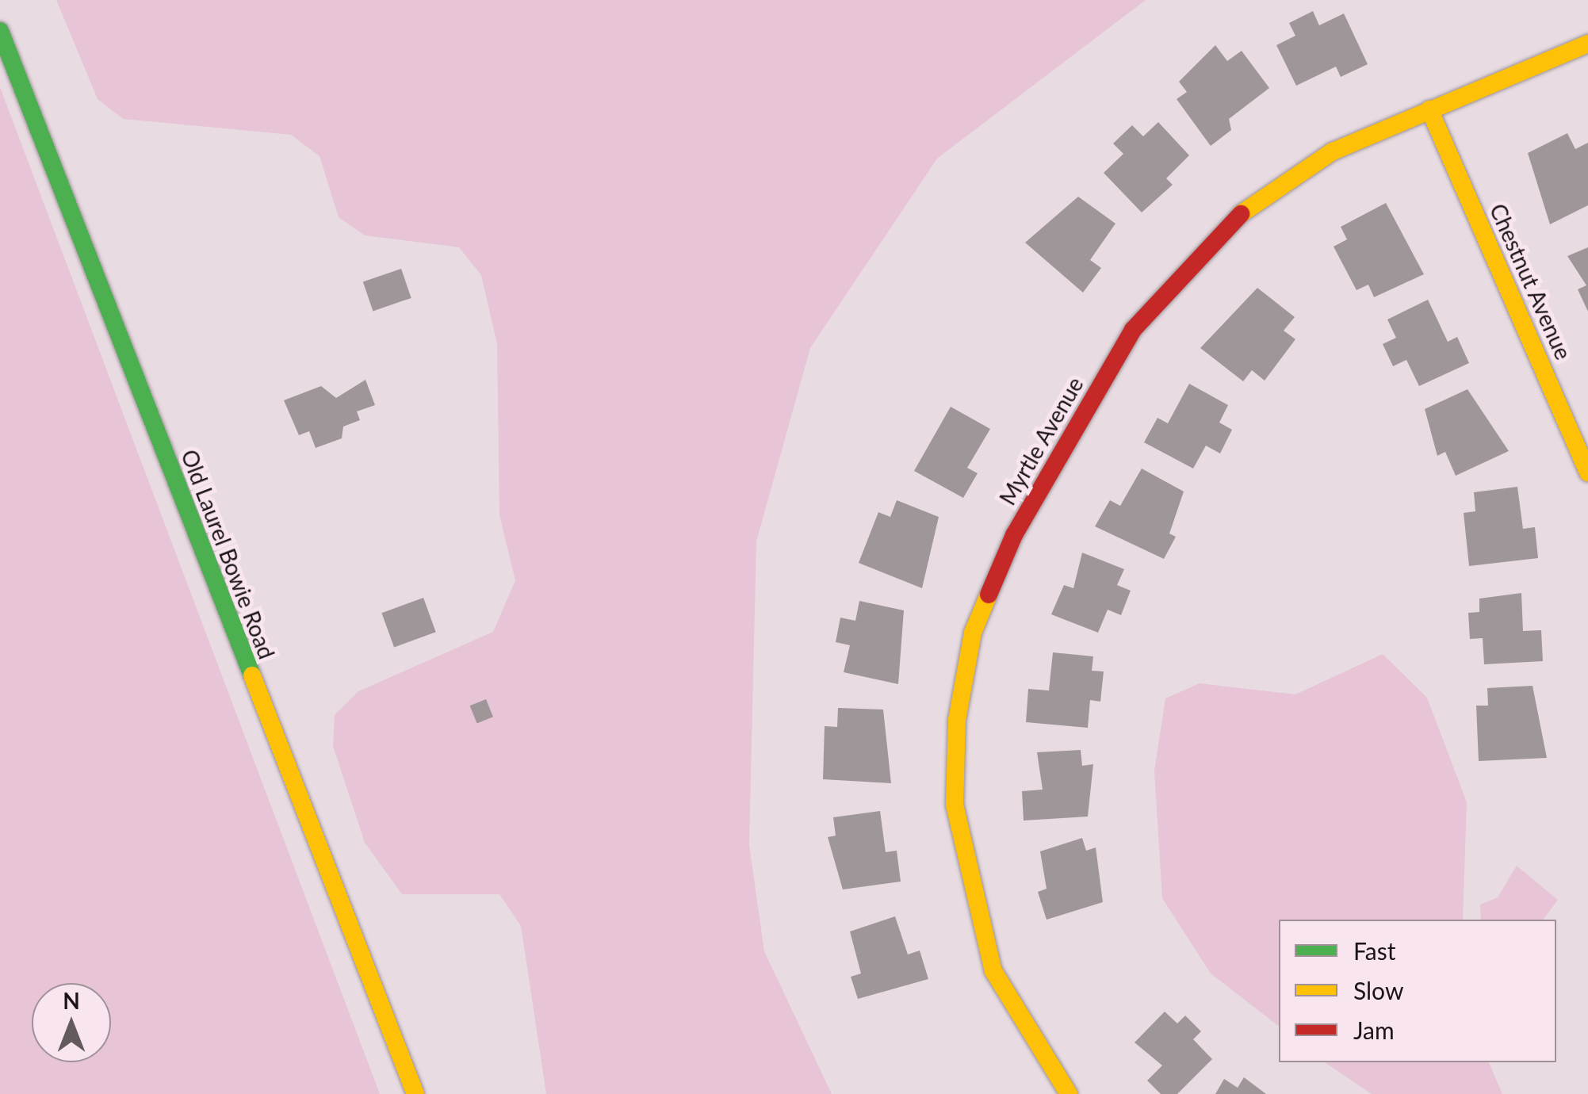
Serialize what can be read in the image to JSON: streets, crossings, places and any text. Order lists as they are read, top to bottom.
{
  "streets": {
    "street": ["Chestnut Avenue", "Myrtle Avenue", "Old Laurel Bowie Road"]
  },
  "crossings": [
    ["Chestnut Avenue", "Myrtle Avenue"]
  ],
  "legend": ["Fast", "Slow", "Jam"],
  "north": "top"
}
